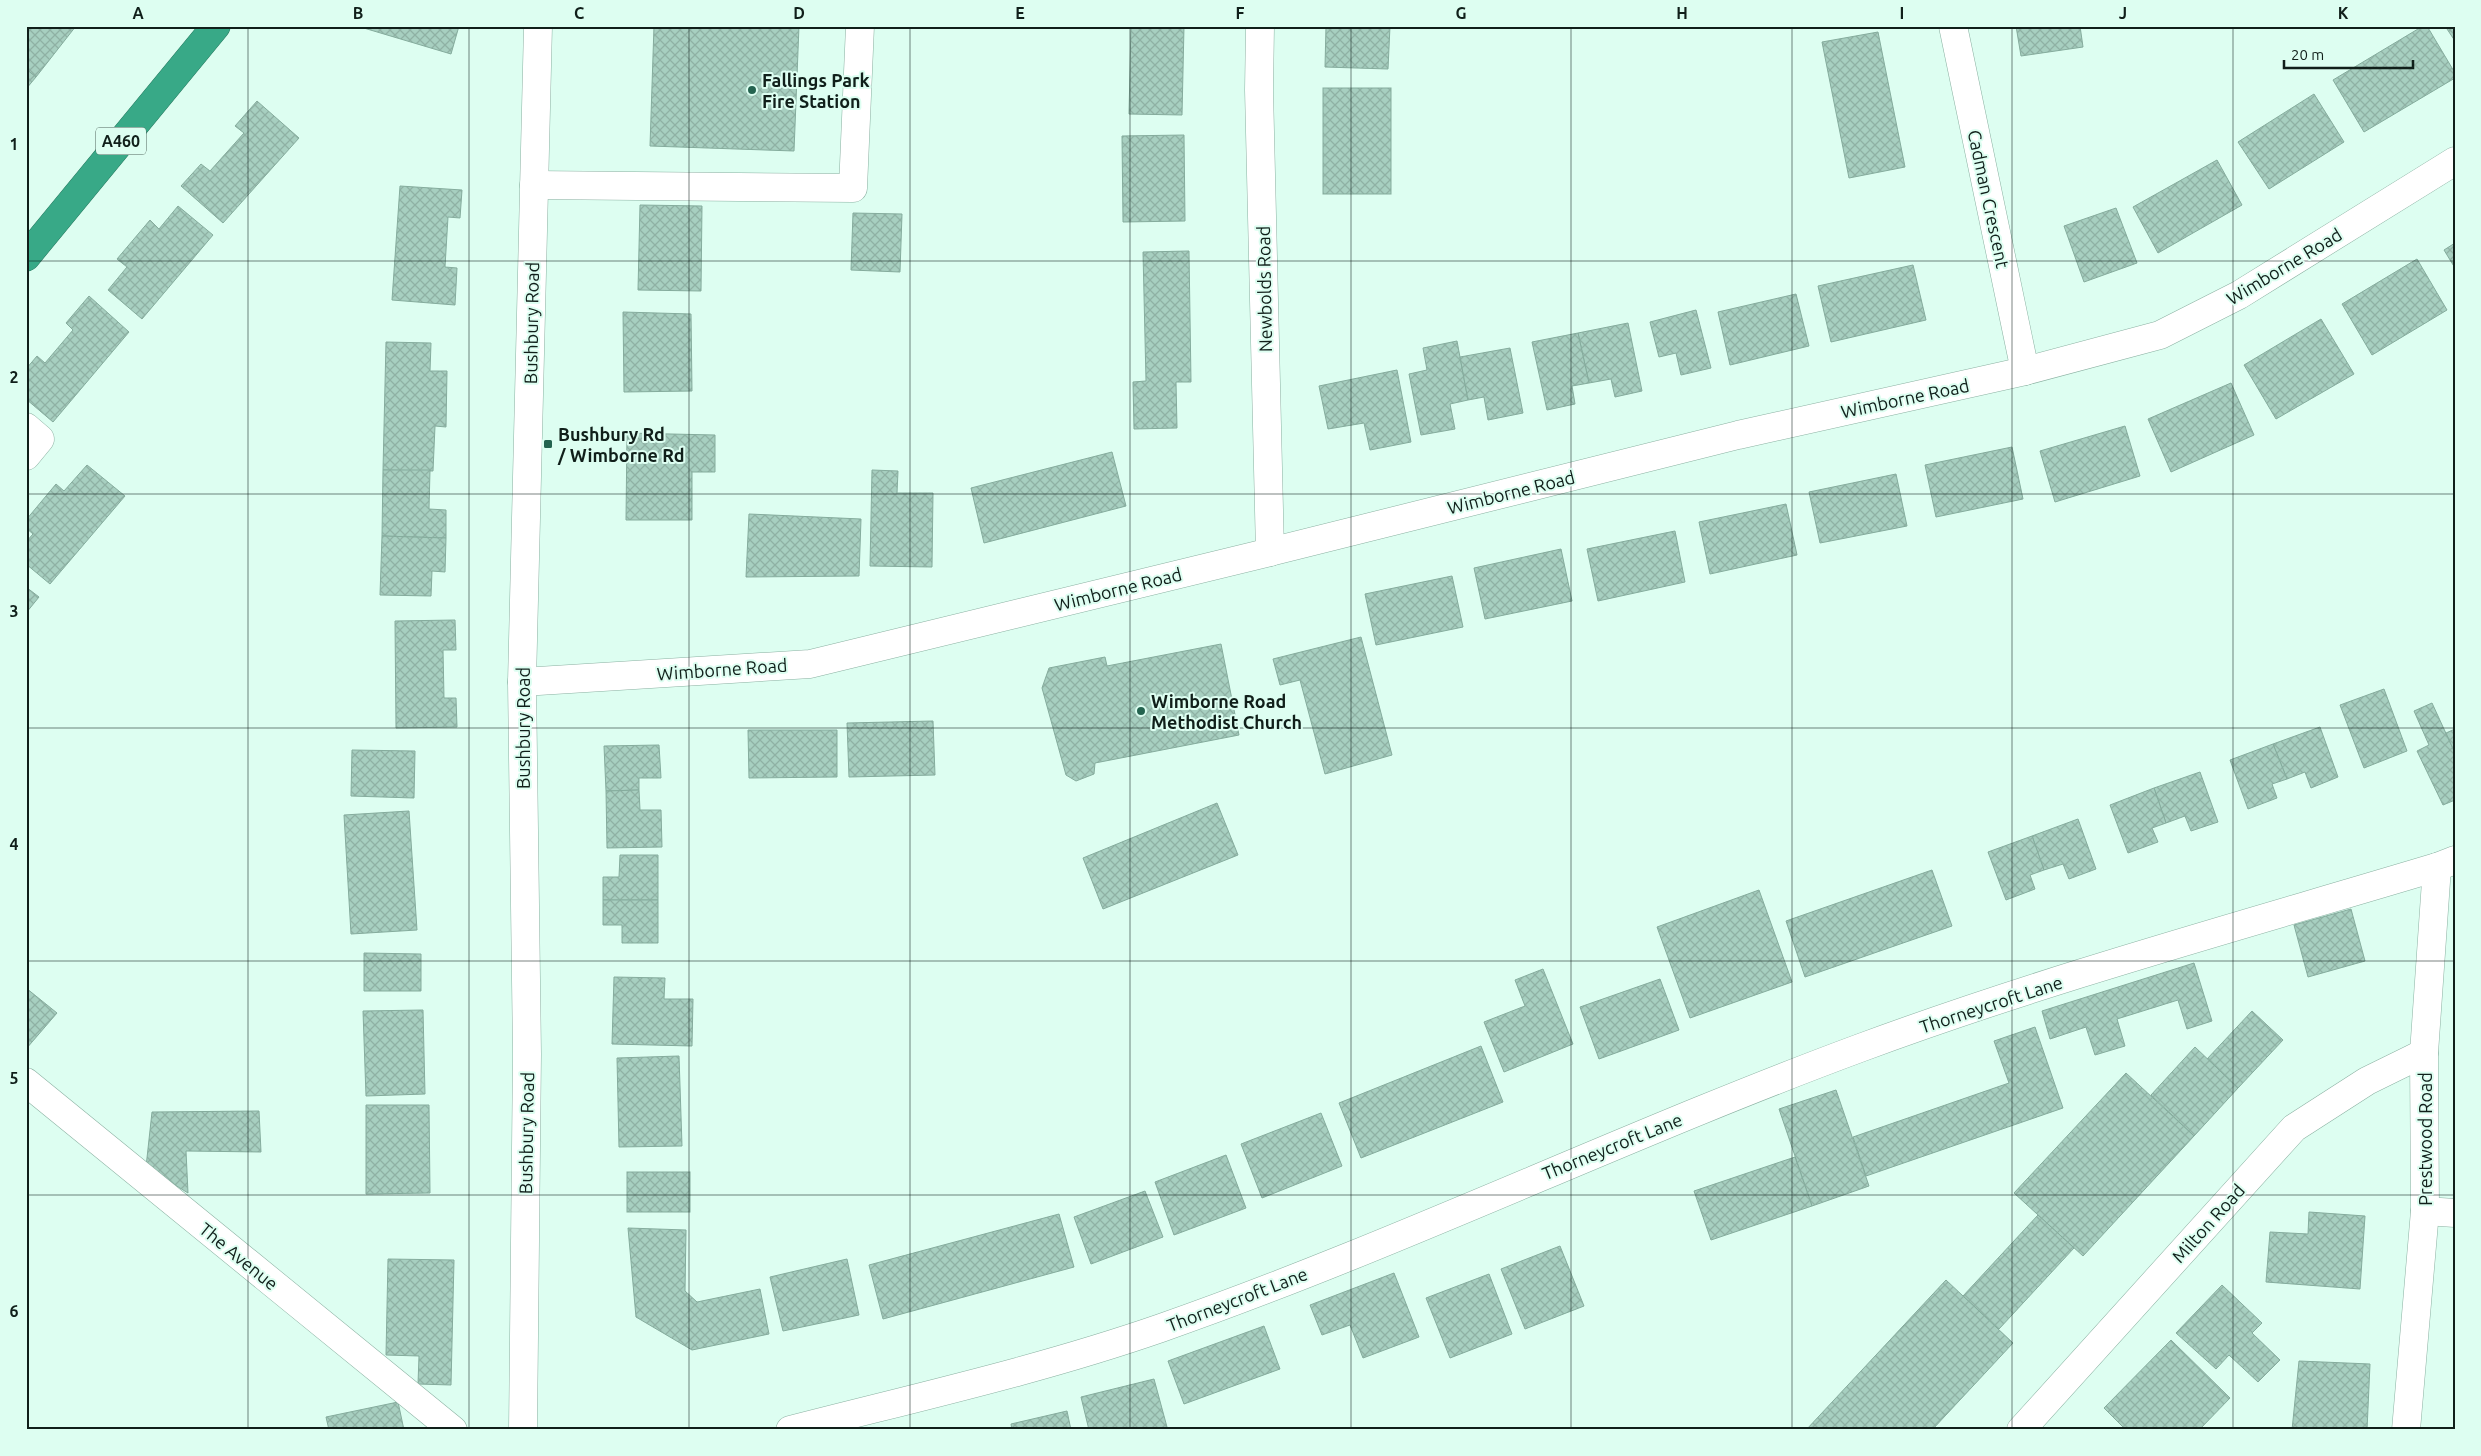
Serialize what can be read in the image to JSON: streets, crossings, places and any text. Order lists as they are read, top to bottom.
{
  "streets": {
    "highway": ["A460"],
    "street": [
      "Cadman Crescent",
      "Wimborne Road",
      "Newbolds Road",
      "Bushbury Road",
      "Thorneycroft Lane",
      "Prestwood Road",
      "Milton Road",
      "The Avenue"
    ]
  },
  "crossings": [
    ["Cadman Crescent", "Wimborne Road"],
    ["Wimborne Road", "Newbolds Road"],
    ["Wimborne Road", "Bushbury Road"],
    ["Thorneycroft Lane", "Prestwood Road"],
    ["Prestwood Road", "Milton Road"]
  ],
  "places": {
    "other": ["Fallings Park Fire Station", "Wimborne Road Methodist Church"],
    "transit": ["Bushbury Rd / Wimborne Rd"]
  },
  "scale_bar": "20 m",
  "grid": {
    "columns": [
      "A",
      "B",
      "C",
      "D",
      "E",
      "F",
      "G",
      "H",
      "I",
      "J",
      "K"
    ],
    "rows": [
      "1",
      "2",
      "3",
      "4",
      "5",
      "6"
    ]
  }
}
